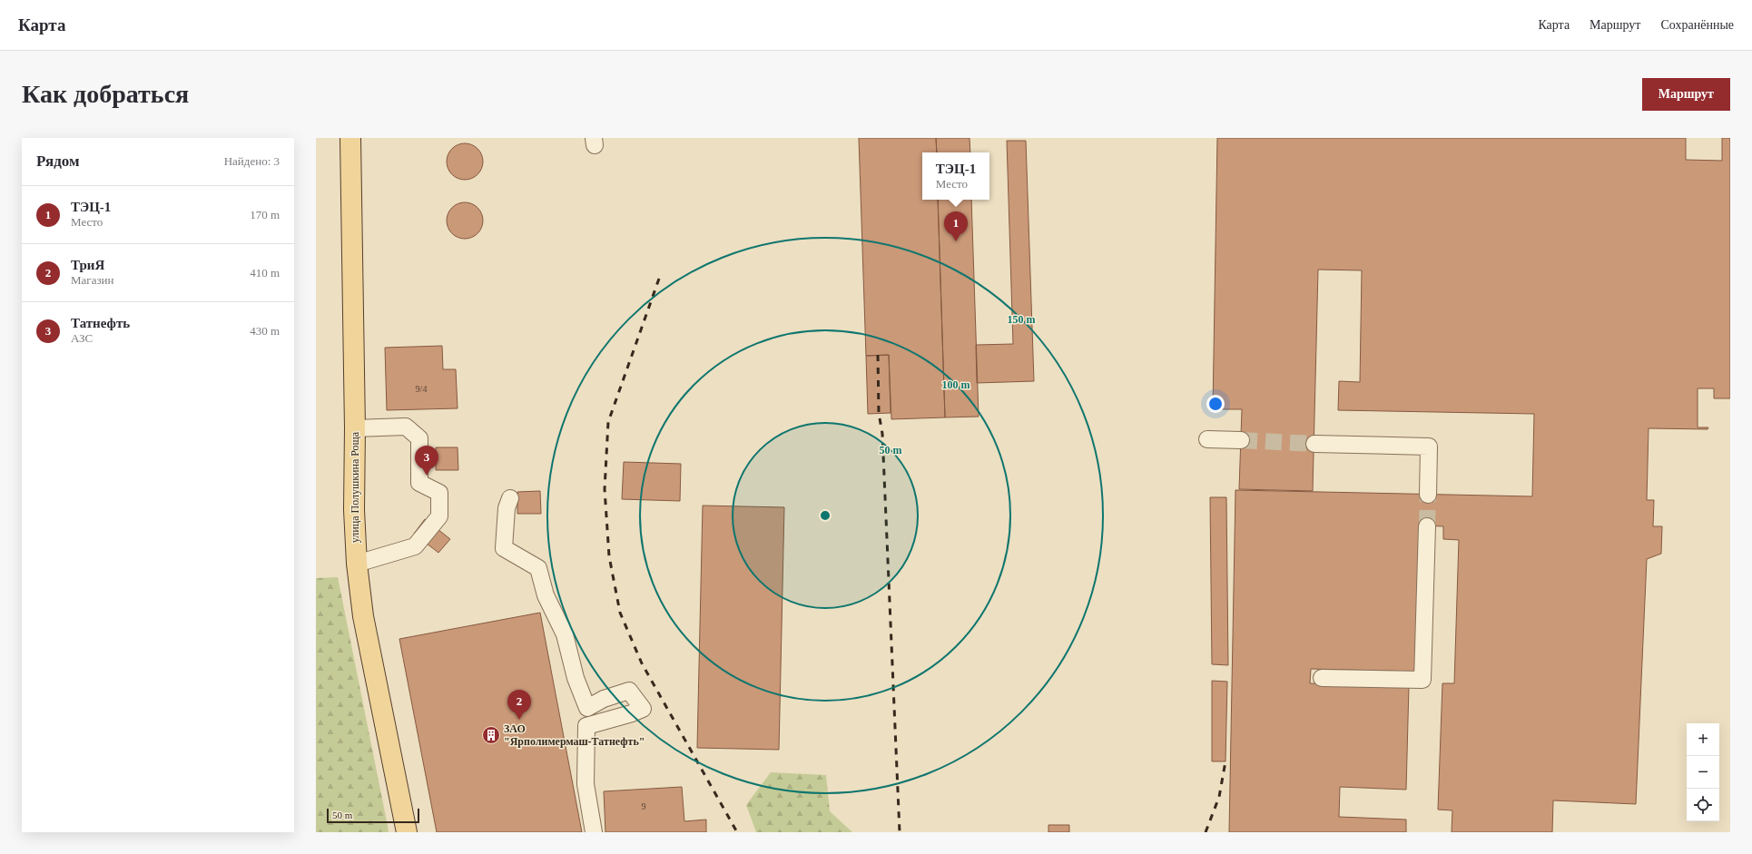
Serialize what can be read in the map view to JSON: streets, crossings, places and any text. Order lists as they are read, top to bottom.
{
  "streets": {
    "main road": ["улица Полушкина Роща"]
  },
  "places": {
    "building": ["ЗАО \"Ярполимермаш-Татнефть\""]
  },
  "house_numbers": ["9/4", "9"],
  "scale_bar": "50 m",
  "page": {
    "header": "Карта",
    "nav": ["Карта", "Маршрут", "Сохранённые"],
    "buttons": "Маршрут",
    "title": "Как добраться",
    "heading": ["Рядом", "Найдено: 3"],
    "popup": ["ТЭЦ-1", "Место"],
    "list": [
      {
        "mark": "1",
        "name": "ТЭЦ-1",
        "note": "Место",
        "value": "170 m"
      },
      {
        "mark": "2",
        "name": "ТриЯ",
        "note": "Магазин",
        "value": "410 m"
      },
      {
        "mark": "3",
        "name": "Татнефть",
        "note": "АЗС",
        "value": "430 m"
      }
    ],
    "pins": ["1", "3", "2"],
    "map_buttons": ["+", "−"],
    "scale": "50 m"
  },
  "rings": ["150 m", "100 m", "50 m"]
}
